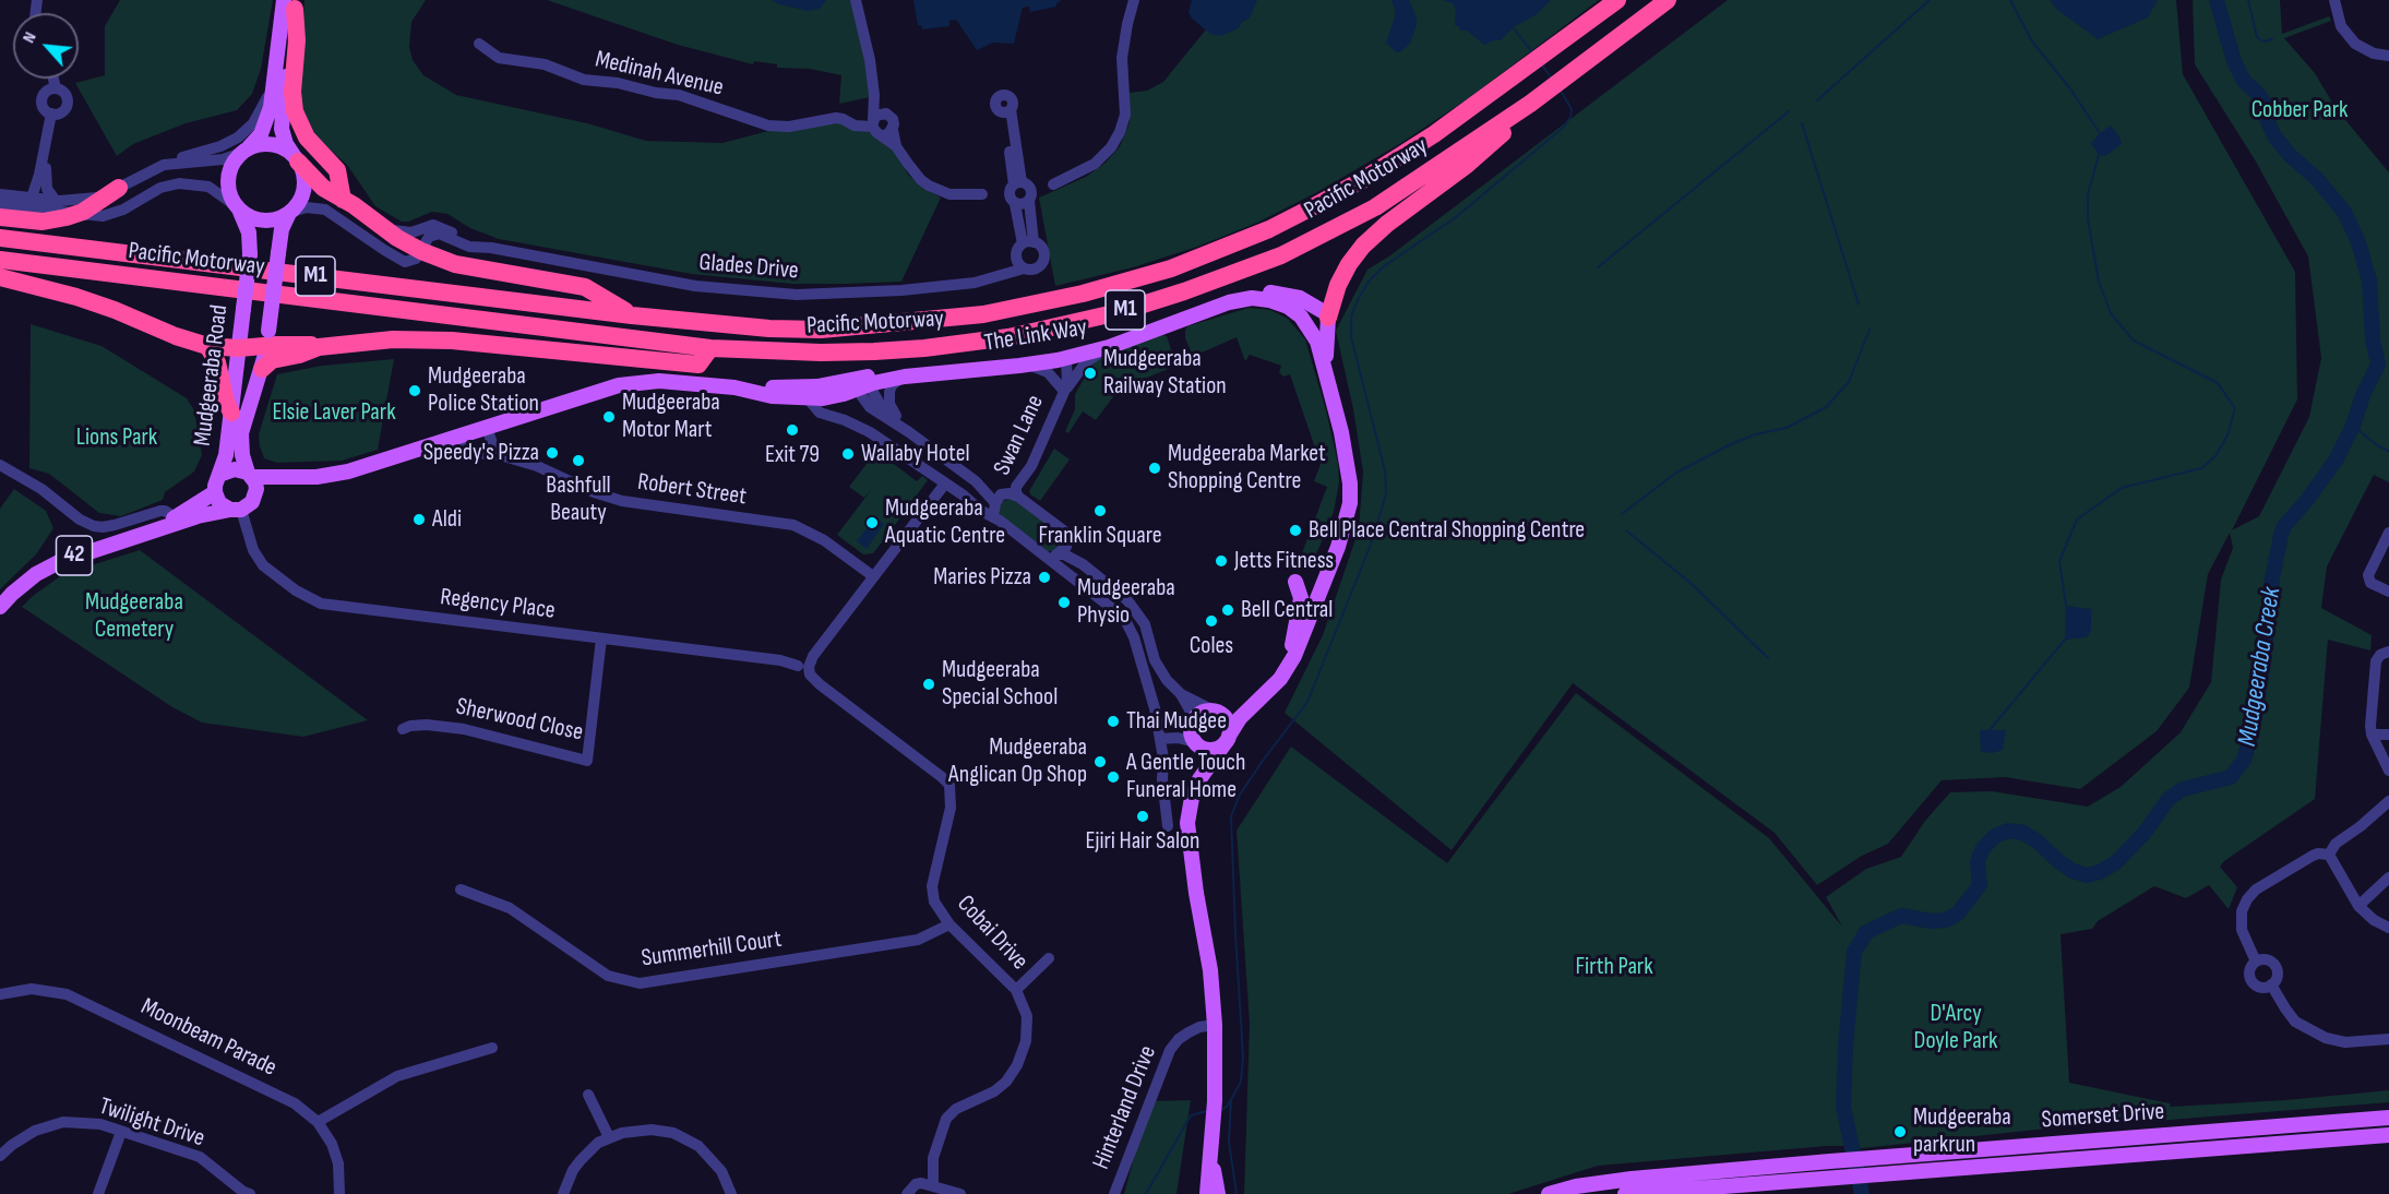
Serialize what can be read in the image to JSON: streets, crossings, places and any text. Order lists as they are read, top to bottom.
{
  "streets": {
    "highway": ["Pacific Motorway", "M1"],
    "main road": [
      "The Link Way",
      "Mudgeeraba Road",
      "42",
      "Somerset Drive"
    ],
    "street": [
      "Medinah Avenue",
      "Glades Drive",
      "Swan Lane",
      "Robert Street",
      "Regency Place",
      "Sherwood Close",
      "Cobai Drive",
      "Summerhill Court",
      "Moonbeam Parade",
      "Hinterland Drive",
      "Twilight Drive"
    ]
  },
  "crossings": [
    ["Pacific Motorway", "M1"],
    ["Glades Drive", "M1"],
    ["M1", "Mudgeeraba Road"],
    ["The Link Way", "Swan Lane"],
    ["Mudgeeraba Road", "42"],
    ["Mudgeeraba Road", "Regency Place"],
    ["42", "Regency Place"],
    ["Regency Place", "Sherwood Close"],
    ["Regency Place", "Cobai Drive"],
    ["Cobai Drive", "Summerhill Court"]
  ],
  "water": ["Mudgeeraba Creek"],
  "parks": [
    "Cobber Park",
    "Elsie Laver Park",
    "Lions Park",
    "Mudgeeraba Cemetery",
    "Firth Park",
    "D'Arcy Doyle Park"
  ],
  "places": [
    "Mudgeeraba Railway Station",
    "Mudgeeraba Police Station",
    "Mudgeeraba Motor Mart",
    "Exit 79",
    "Speedy's Pizza",
    "Wallaby Hotel",
    "Bashfull Beauty",
    "Mudgeeraba Market Shopping Centre",
    "Franklin Square",
    "Aldi",
    "Mudgeeraba Aquatic Centre",
    "Bell Place Central Shopping Centre",
    "Jetts Fitness",
    "Maries Pizza",
    "Mudgeeraba Physio",
    "Bell Central",
    "Coles",
    "Mudgeeraba Special School",
    "Thai Mudgee",
    "Mudgeeraba Anglican Op Shop",
    "A Gentle Touch Funeral Home",
    "Ejiri Hair Salon",
    "Mudgeeraba parkrun"
  ],
  "north": "top left"
}
